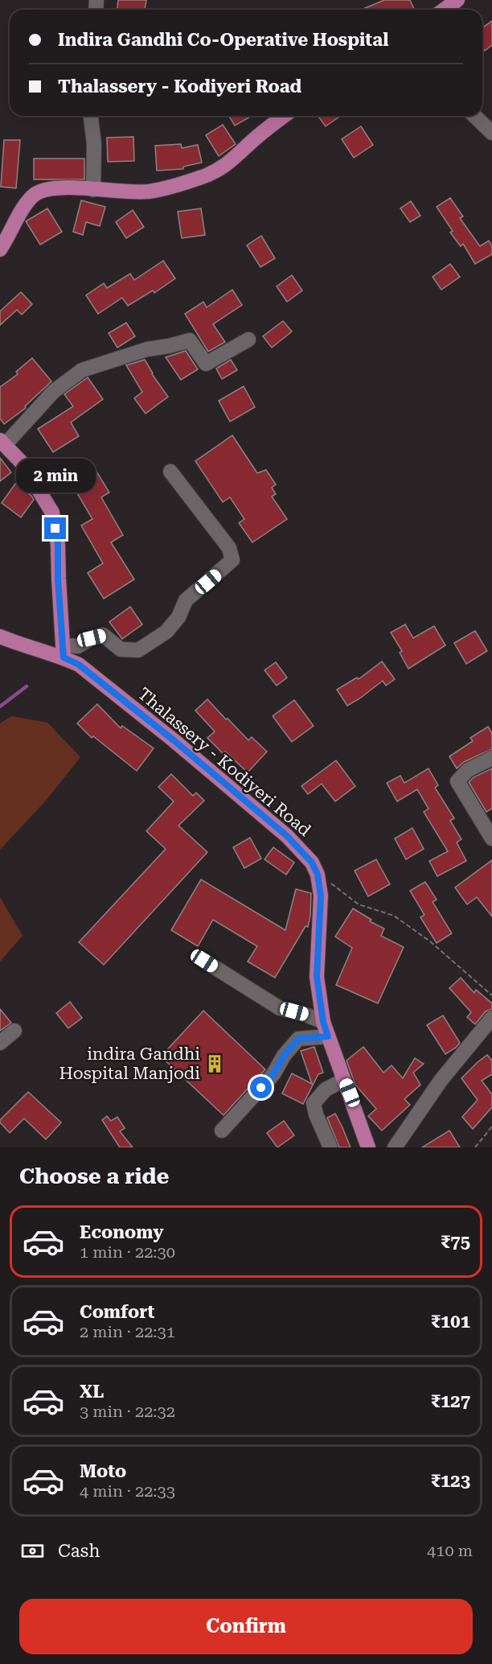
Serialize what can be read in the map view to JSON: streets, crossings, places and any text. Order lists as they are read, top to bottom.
{
  "streets": {
    "main road": ["Thalassery - Kodiyeri Road"]
  },
  "places": {
    "building": ["indira Gandhi Hospital Manjodi"]
  },
  "page": {
    "banner": ["Indira Gandhi Co-Operative Hospital", "Thalassery - Kodiyeri Road"],
    "bubble": "2 min",
    "heading": "Choose a ride",
    "list": [
      {
        "name": "Economy",
        "note": "1 min · 22:30",
        "value": "₹75"
      },
      {
        "name": "Comfort",
        "note": "2 min · 22:31",
        "value": "₹101"
      },
      {
        "name": "XL",
        "note": "3 min · 22:32",
        "value": "₹127"
      },
      {
        "name": "Moto",
        "note": "4 min · 22:33",
        "value": "₹123"
      }
    ],
    "pay": ["Cash", "410 m"],
    "buttons": "Confirm"
  }
}
